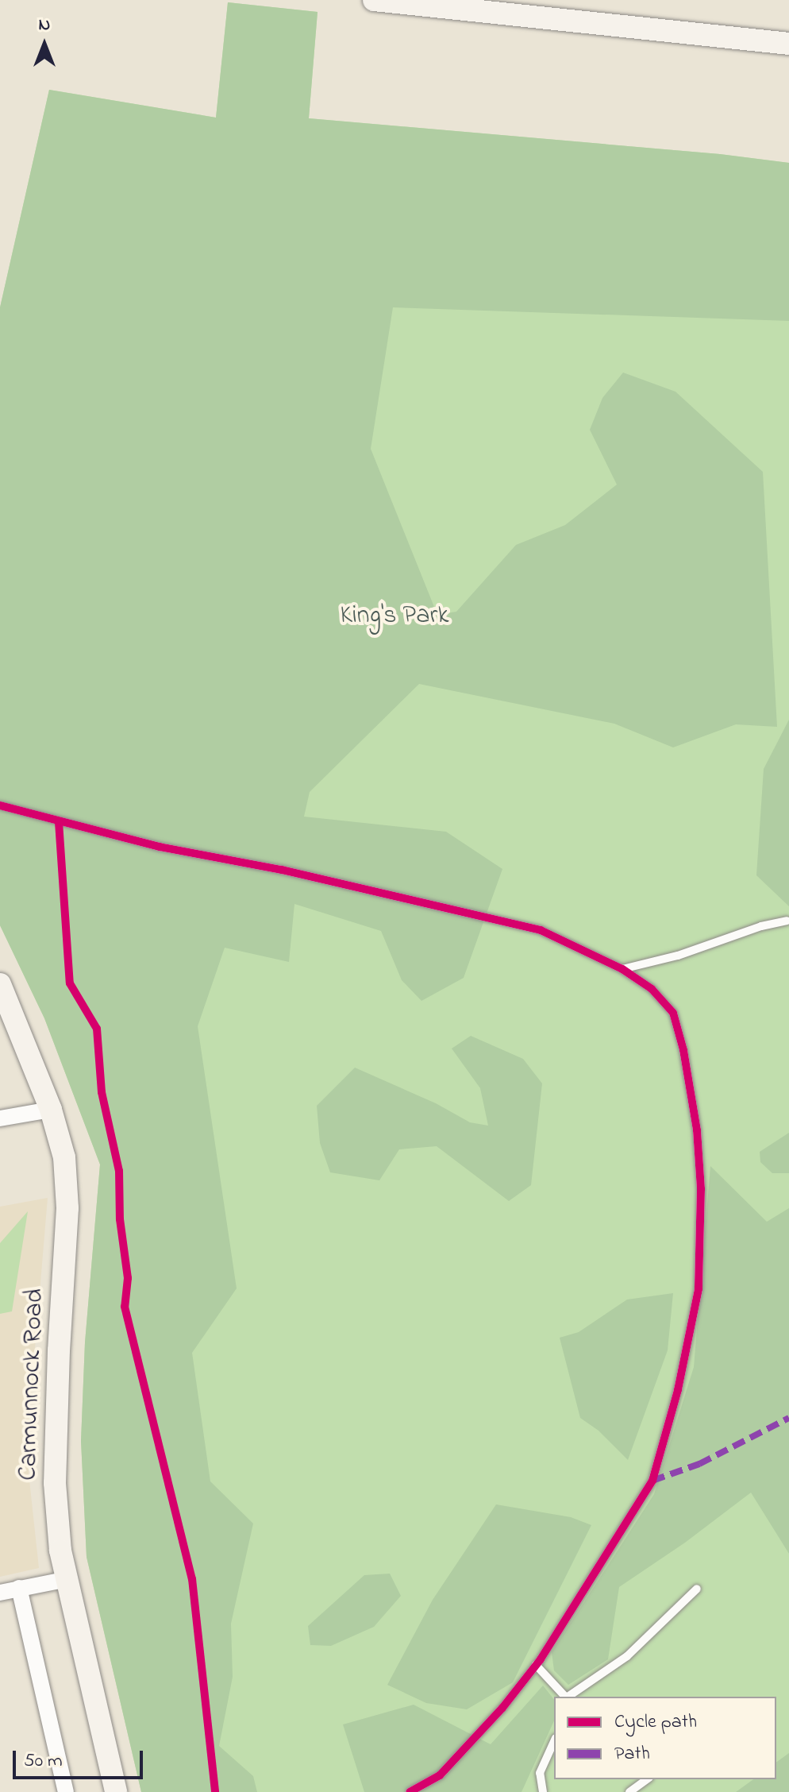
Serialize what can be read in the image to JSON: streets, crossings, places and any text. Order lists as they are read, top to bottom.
{
  "streets": {
    "main road": ["Carmunnock Road"]
  },
  "parks": ["King's Park"],
  "legend": ["Cycle path", "Path"],
  "scale_bar": "50 m",
  "north": "top"
}
